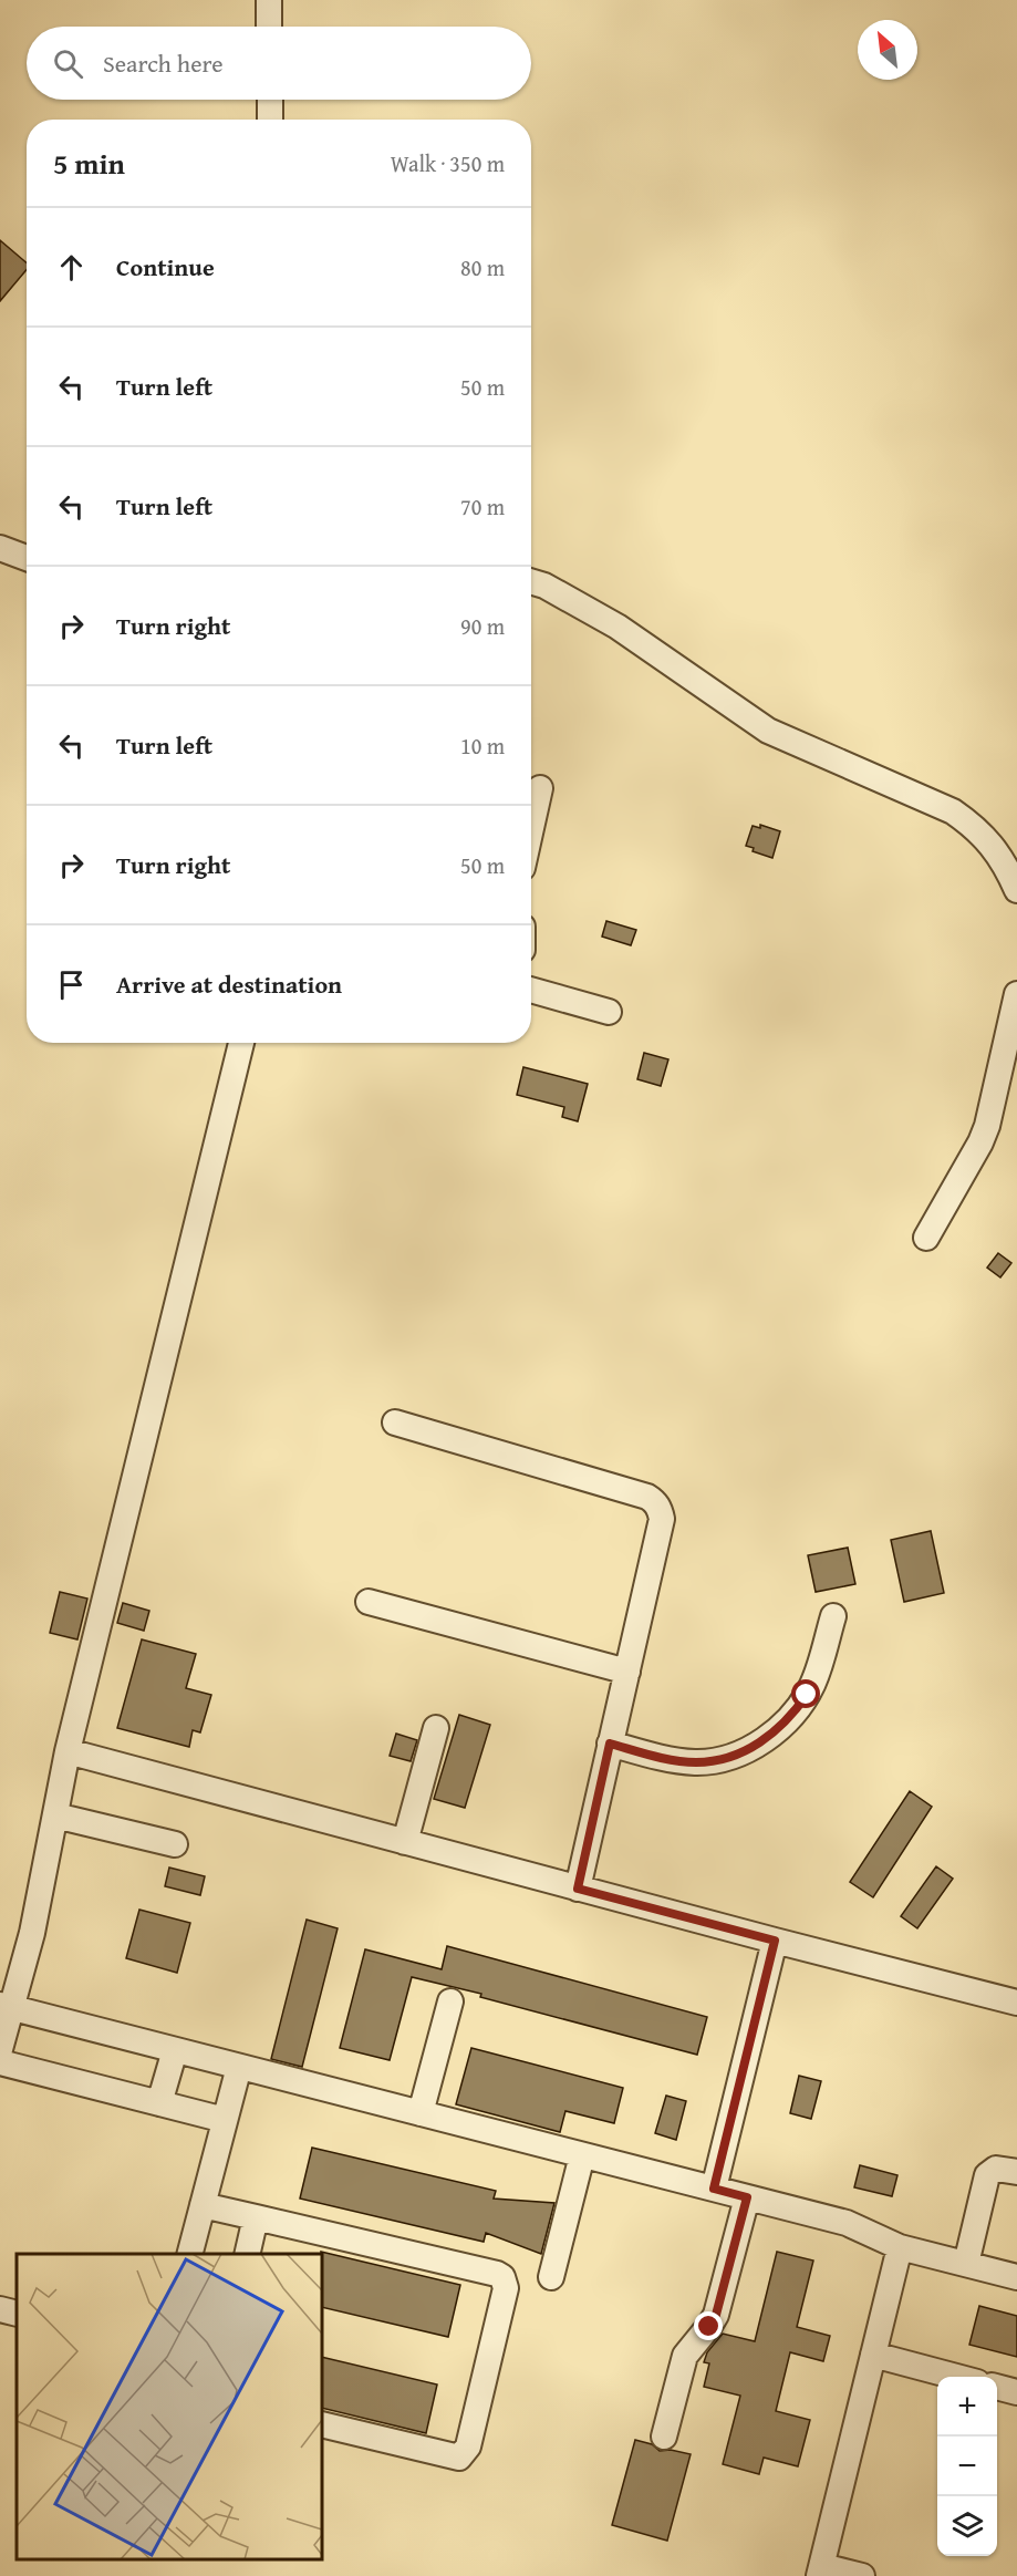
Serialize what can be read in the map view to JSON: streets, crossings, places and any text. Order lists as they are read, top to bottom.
{
  "north": "top left",
  "page": {
    "search": "Search here",
    "heading": ["5 min", "Walk · 350 m"],
    "list": [
      ["Continue", "80 m"],
      ["Turn left", "50 m"],
      ["Turn left", "70 m"],
      ["Turn right", "90 m"],
      ["Turn left", "10 m"],
      ["Turn right", "50 m"],
      "Arrive at destination"
    ],
    "map_buttons": ["+", "−"]
  }
}
